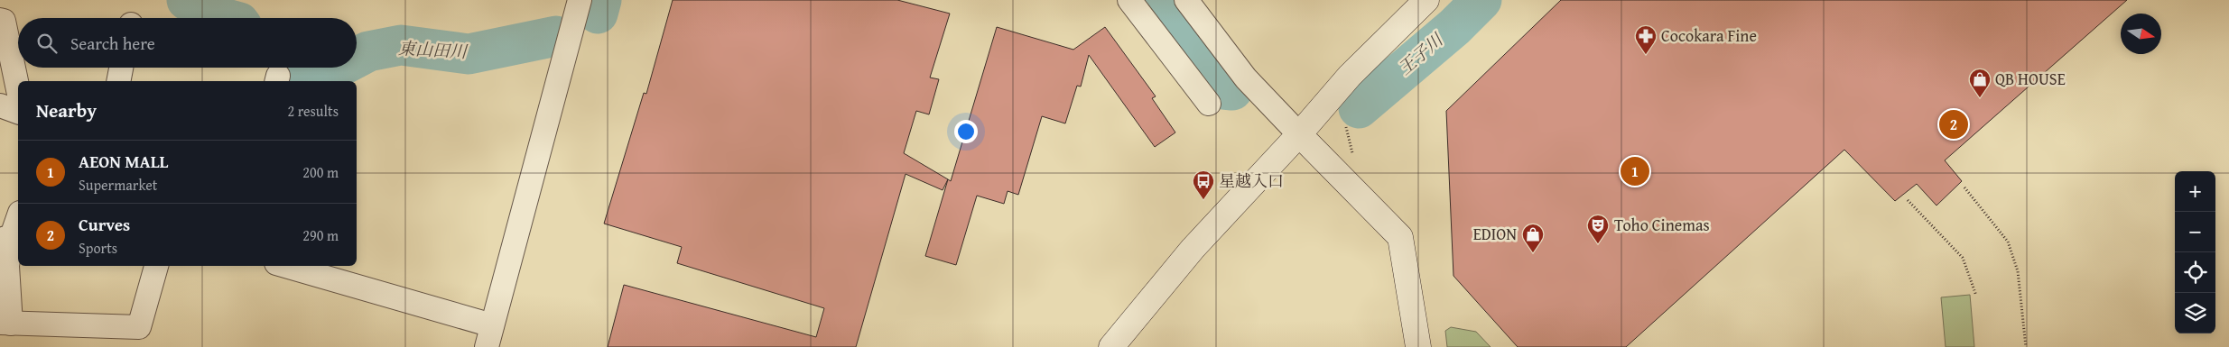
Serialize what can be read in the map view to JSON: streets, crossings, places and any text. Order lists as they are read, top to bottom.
{
  "water": ["東山田川", "王子川"],
  "places": {
    "pharmacy": ["Cocokara Fine"],
    "shop": ["QB HOUSE", "EDION"],
    "bus stop": ["星越入口"],
    "theatre": ["Toho Cinemas"]
  },
  "north": "right",
  "page": {
    "search": "Search here",
    "heading": ["Nearby", "2 results"],
    "pins": ["2", "1"],
    "list": [
      {
        "mark": "1",
        "name": "AEON MALL",
        "note": "Supermarket",
        "value": "200 m"
      },
      {
        "mark": "2",
        "name": "Curves",
        "note": "Sports",
        "value": "290 m"
      }
    ],
    "map_buttons": ["+", "−"]
  }
}
